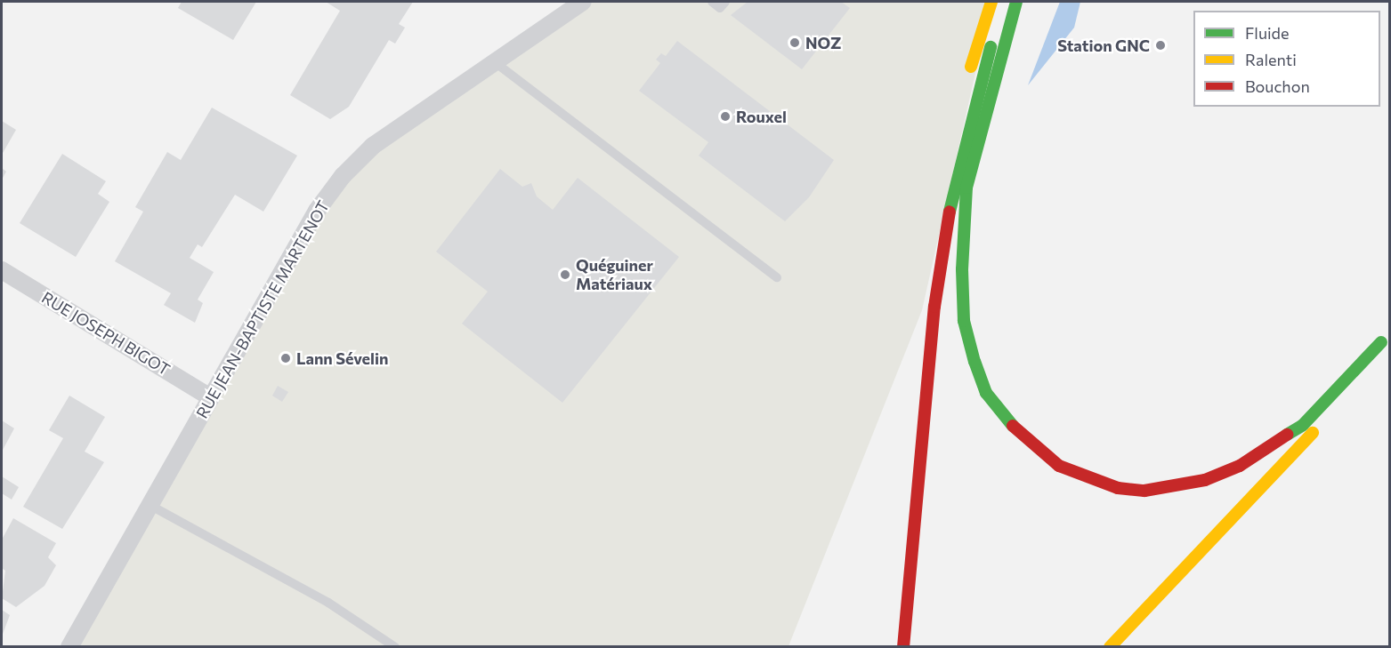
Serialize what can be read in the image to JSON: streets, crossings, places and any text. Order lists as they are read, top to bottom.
{
  "streets": {
    "street": ["RUE JEAN-BAPTISTE MARTENOT", "RUE JOSEPH BIGOT"]
  },
  "crossings": [
    ["RUE JEAN-BAPTISTE MARTENOT", "RUE JOSEPH BIGOT"]
  ],
  "places": [
    "NOZ",
    "Station GNC",
    "Rouxel",
    "Quéguiner Matériaux",
    "Lann Sévelin"
  ],
  "legend": ["Fluide", "Ralenti", "Bouchon"]
}
